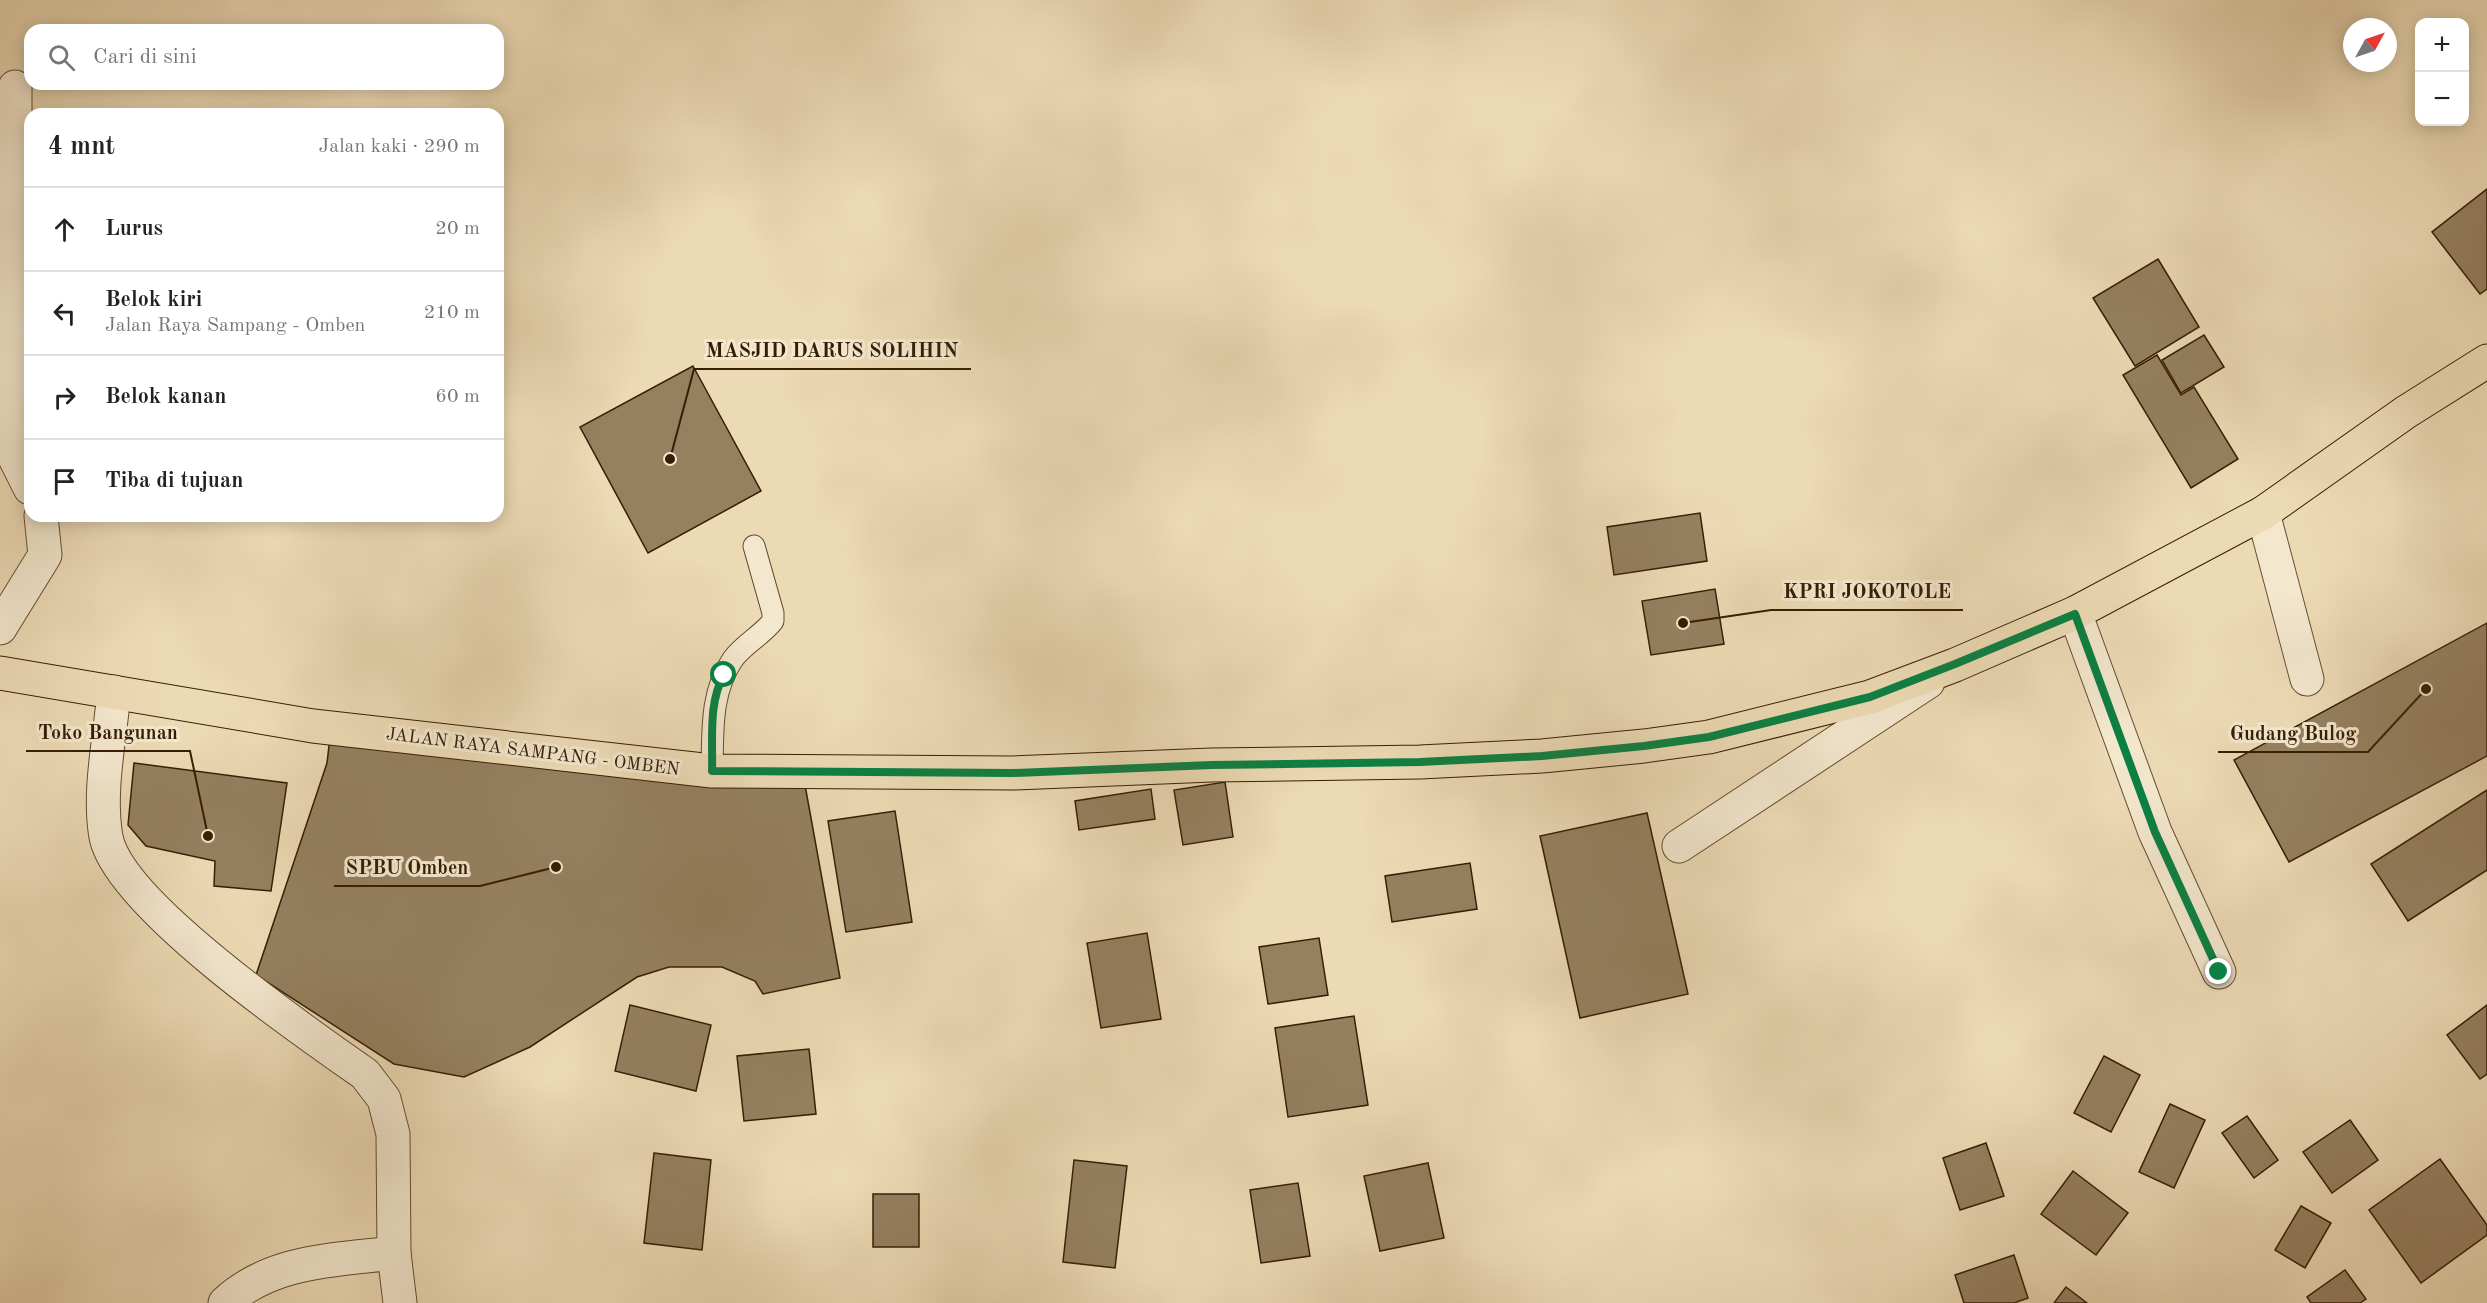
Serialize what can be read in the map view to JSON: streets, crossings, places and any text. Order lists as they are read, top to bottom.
{
  "streets": {
    "main road": ["JALAN RAYA SAMPANG - OMBEN"]
  },
  "places": [
    "MASJID DARUS SOLIHIN",
    "KPRI JOKOTOLE",
    "Gudang Bulog",
    "Toko Bangunan",
    "SPBU Omben"
  ],
  "north": "top right",
  "page": {
    "map_buttons": ["+", "−"],
    "search": "Cari di sini",
    "heading": ["4 mnt", "Jalan kaki · 290 m"],
    "list": [
      ["Lurus", "20 m"],
      ["Belok kiri", "Jalan Raya Sampang - Omben", "210 m"],
      ["Belok kanan", "60 m"],
      "Tiba di tujuan"
    ]
  }
}
